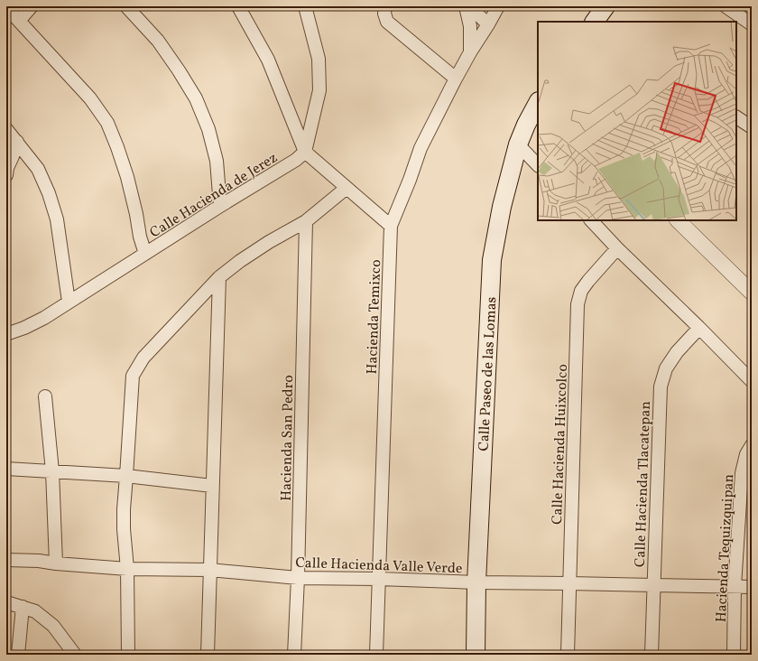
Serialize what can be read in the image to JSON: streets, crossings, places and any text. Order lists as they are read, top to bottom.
{
  "streets": {
    "main road": ["Calle Paseo de las Lomas"],
    "street": [
      "Calle Hacienda de Jerez",
      "Hacienda Temixco",
      "Hacienda San Pedro",
      "Calle Hacienda Huixcolco",
      "Calle Hacienda Tlacatepan",
      "Hacienda Tequizquipan",
      "Calle Hacienda Valle Verde"
    ]
  },
  "crossings": [
    ["Hacienda Temixco", "Calle Hacienda Valle Verde"],
    ["Calle Paseo de las Lomas", "Calle Hacienda Valle Verde"],
    ["Hacienda San Pedro", "Calle Hacienda Valle Verde"],
    ["Calle Hacienda Huixcolco", "Calle Hacienda Valle Verde"],
    ["Calle Hacienda Tlacatepan", "Calle Hacienda Valle Verde"],
    ["Hacienda Tequizquipan", "Calle Hacienda Valle Verde"]
  ]
}
